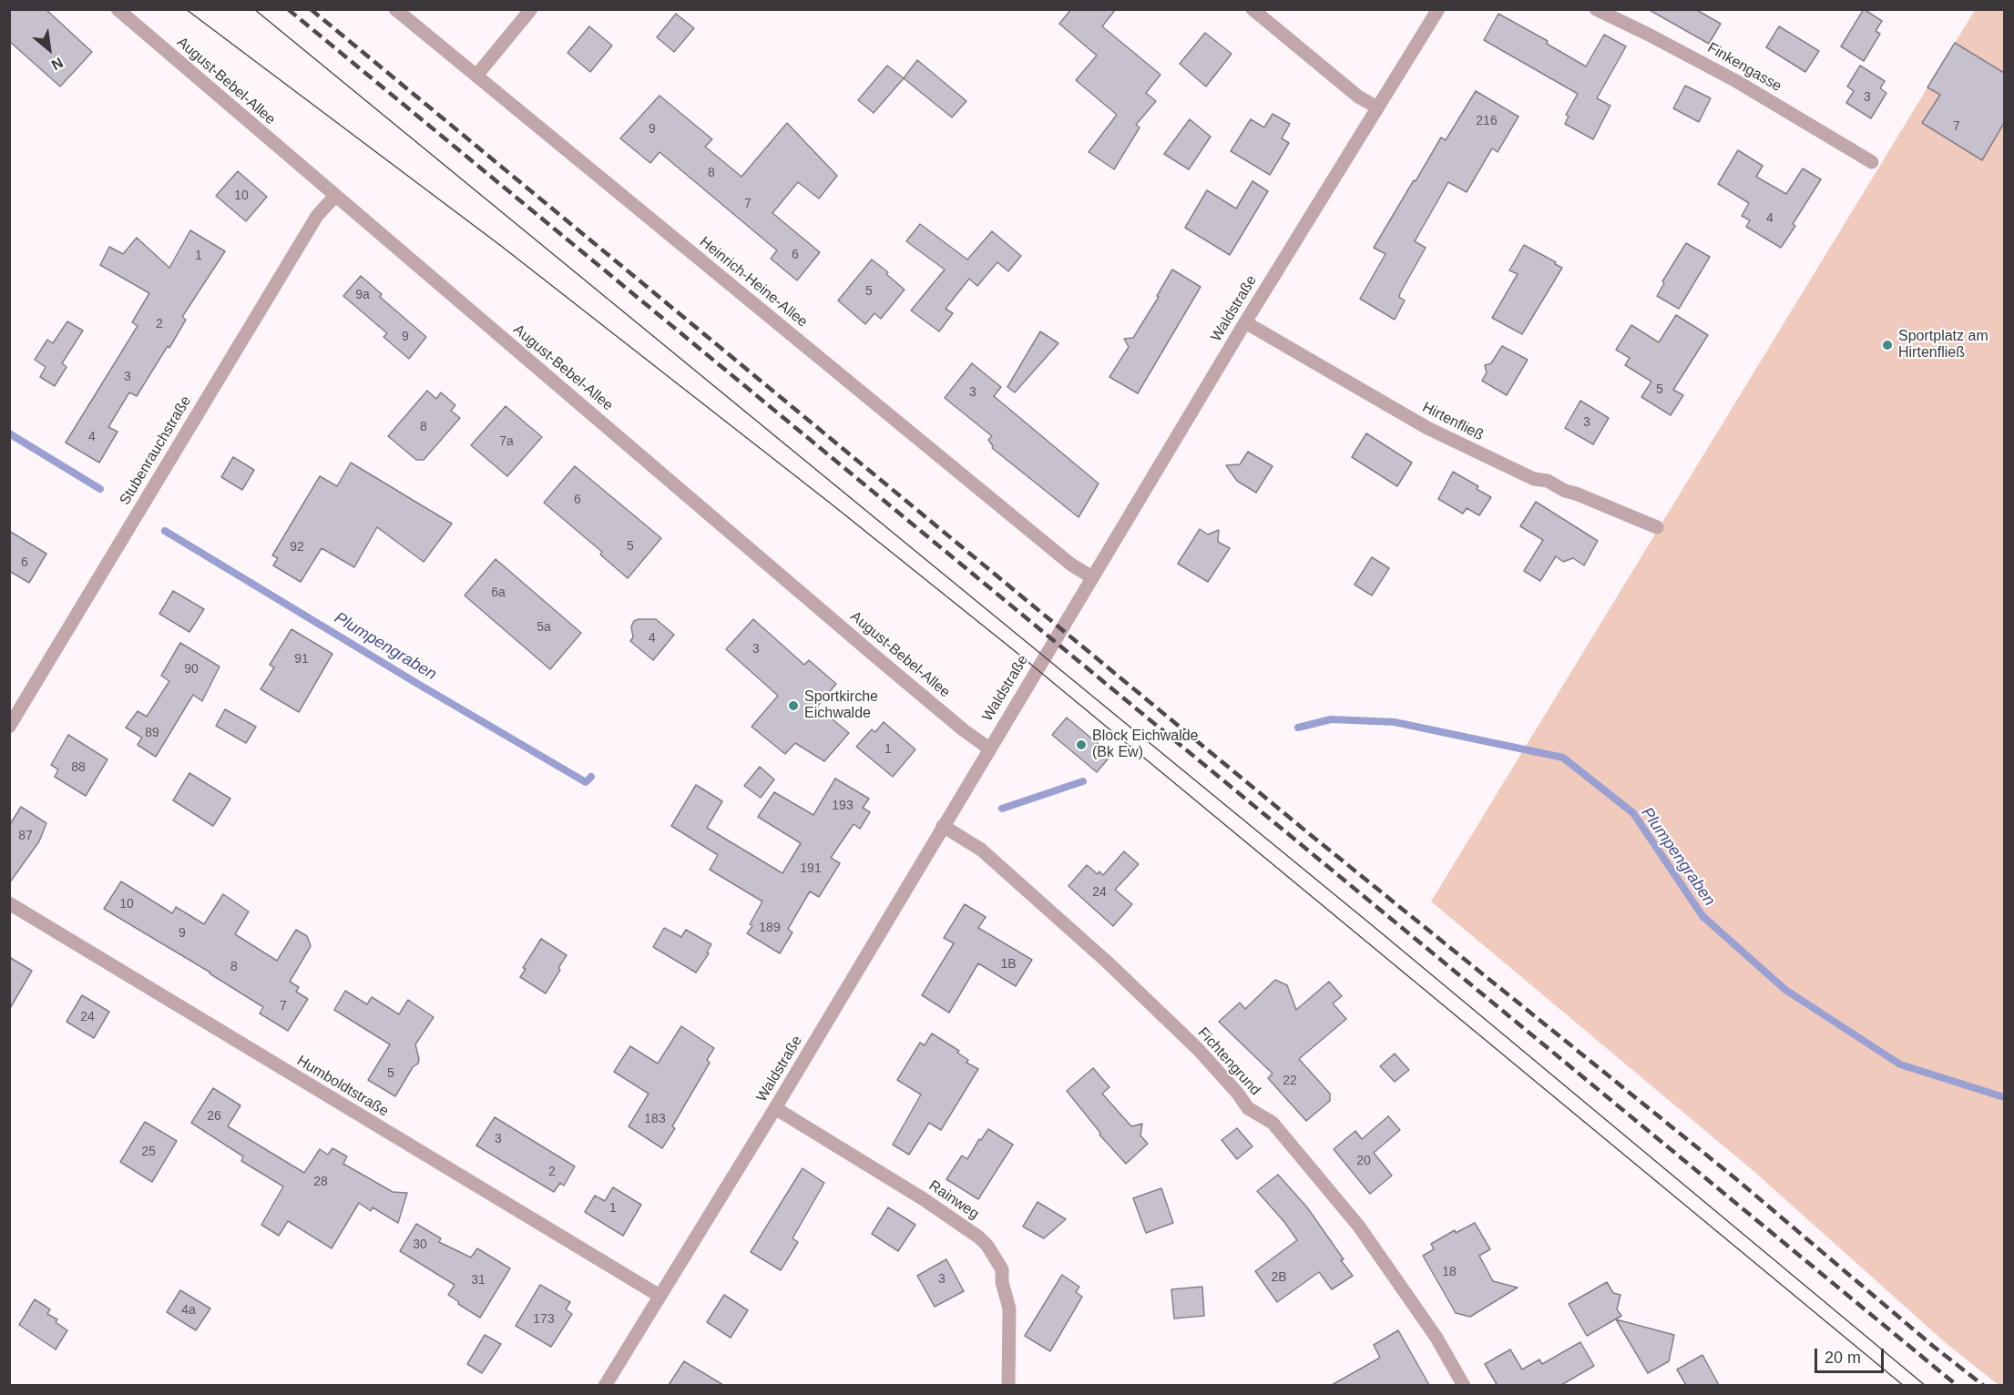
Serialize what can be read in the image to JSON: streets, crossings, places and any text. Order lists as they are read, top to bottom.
{
  "streets": {
    "street": [
      "Finkengasse",
      "August-Bebel-Allee",
      "Heinrich-Heine-Allee",
      "Waldstraße",
      "Hirtenfließ",
      "Stubenrauchstraße",
      "Fichtengrund",
      "Humboldtstraße",
      "Rainweg"
    ]
  },
  "crossings": [
    ["August-Bebel-Allee", "Waldstraße"],
    ["August-Bebel-Allee", "Stubenrauchstraße"],
    ["Heinrich-Heine-Allee", "Waldstraße"],
    ["Waldstraße", "Hirtenfließ"],
    ["Waldstraße", "Fichtengrund"],
    ["Waldstraße", "Humboldtstraße"],
    ["Waldstraße", "Rainweg"]
  ],
  "water": ["Plumpengraben"],
  "places": ["Sportplatz am Hirtenfließ", "Sportkirche Eichwalde", "Block Eichwalde (Bk Ew)"],
  "house_numbers": [
    "3",
    "216",
    "7",
    "9",
    "8",
    "10",
    "7",
    "4",
    "6",
    "1",
    "5",
    "9a",
    "2",
    "9",
    "3",
    "5",
    "3",
    "3",
    "8",
    "4",
    "7a",
    "6",
    "5",
    "92",
    "6",
    "6a",
    "5a",
    "4",
    "3",
    "91",
    "90",
    "89",
    "1",
    "88",
    "193",
    "87",
    "191",
    "24",
    "10",
    "189",
    "9",
    "1B",
    "8",
    "7",
    "24",
    "5",
    "22",
    "26",
    "183",
    "3",
    "25",
    "20",
    "2",
    "28",
    "1",
    "30",
    "18",
    "2B",
    "3",
    "31",
    "4a",
    "173"
  ],
  "scale_bar": "20 m",
  "north": "bottom right"
}
